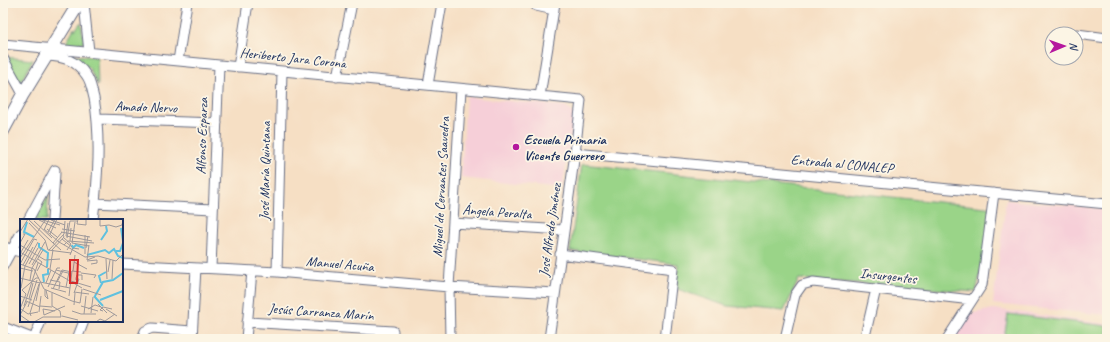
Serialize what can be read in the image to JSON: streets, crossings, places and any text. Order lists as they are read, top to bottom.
{
  "streets": {
    "street": [
      "Heriberto Jara Corona",
      "Amado Nervo",
      "Alfonso Esparza",
      "Entrada al CONALEP",
      "José María Quintana",
      "Miguel de Cervantes Saavedra",
      "Ángela Peralta",
      "José Alfredo Jiménez",
      "Manuel Acuña",
      "Insurgentes",
      "Jesús Carranza Marín"
    ]
  },
  "crossings": [
    ["Heriberto Jara Corona", "Amado Nervo"],
    ["Heriberto Jara Corona", "Alfonso Esparza"],
    ["Heriberto Jara Corona", "José María Quintana"],
    ["Heriberto Jara Corona", "Miguel de Cervantes Saavedra"],
    ["Heriberto Jara Corona", "José Alfredo Jiménez"],
    ["Amado Nervo", "Alfonso Esparza"],
    ["Alfonso Esparza", "Manuel Acuña"],
    ["Entrada al CONALEP", "José Alfredo Jiménez"],
    ["José María Quintana", "Manuel Acuña"],
    ["Miguel de Cervantes Saavedra", "Ángela Peralta"],
    ["Miguel de Cervantes Saavedra", "Manuel Acuña"],
    ["Ángela Peralta", "José Alfredo Jiménez"],
    ["José Alfredo Jiménez", "Manuel Acuña"]
  ],
  "places": ["Escuela Primaria Vicente Guerrero"],
  "north": "right"
}
